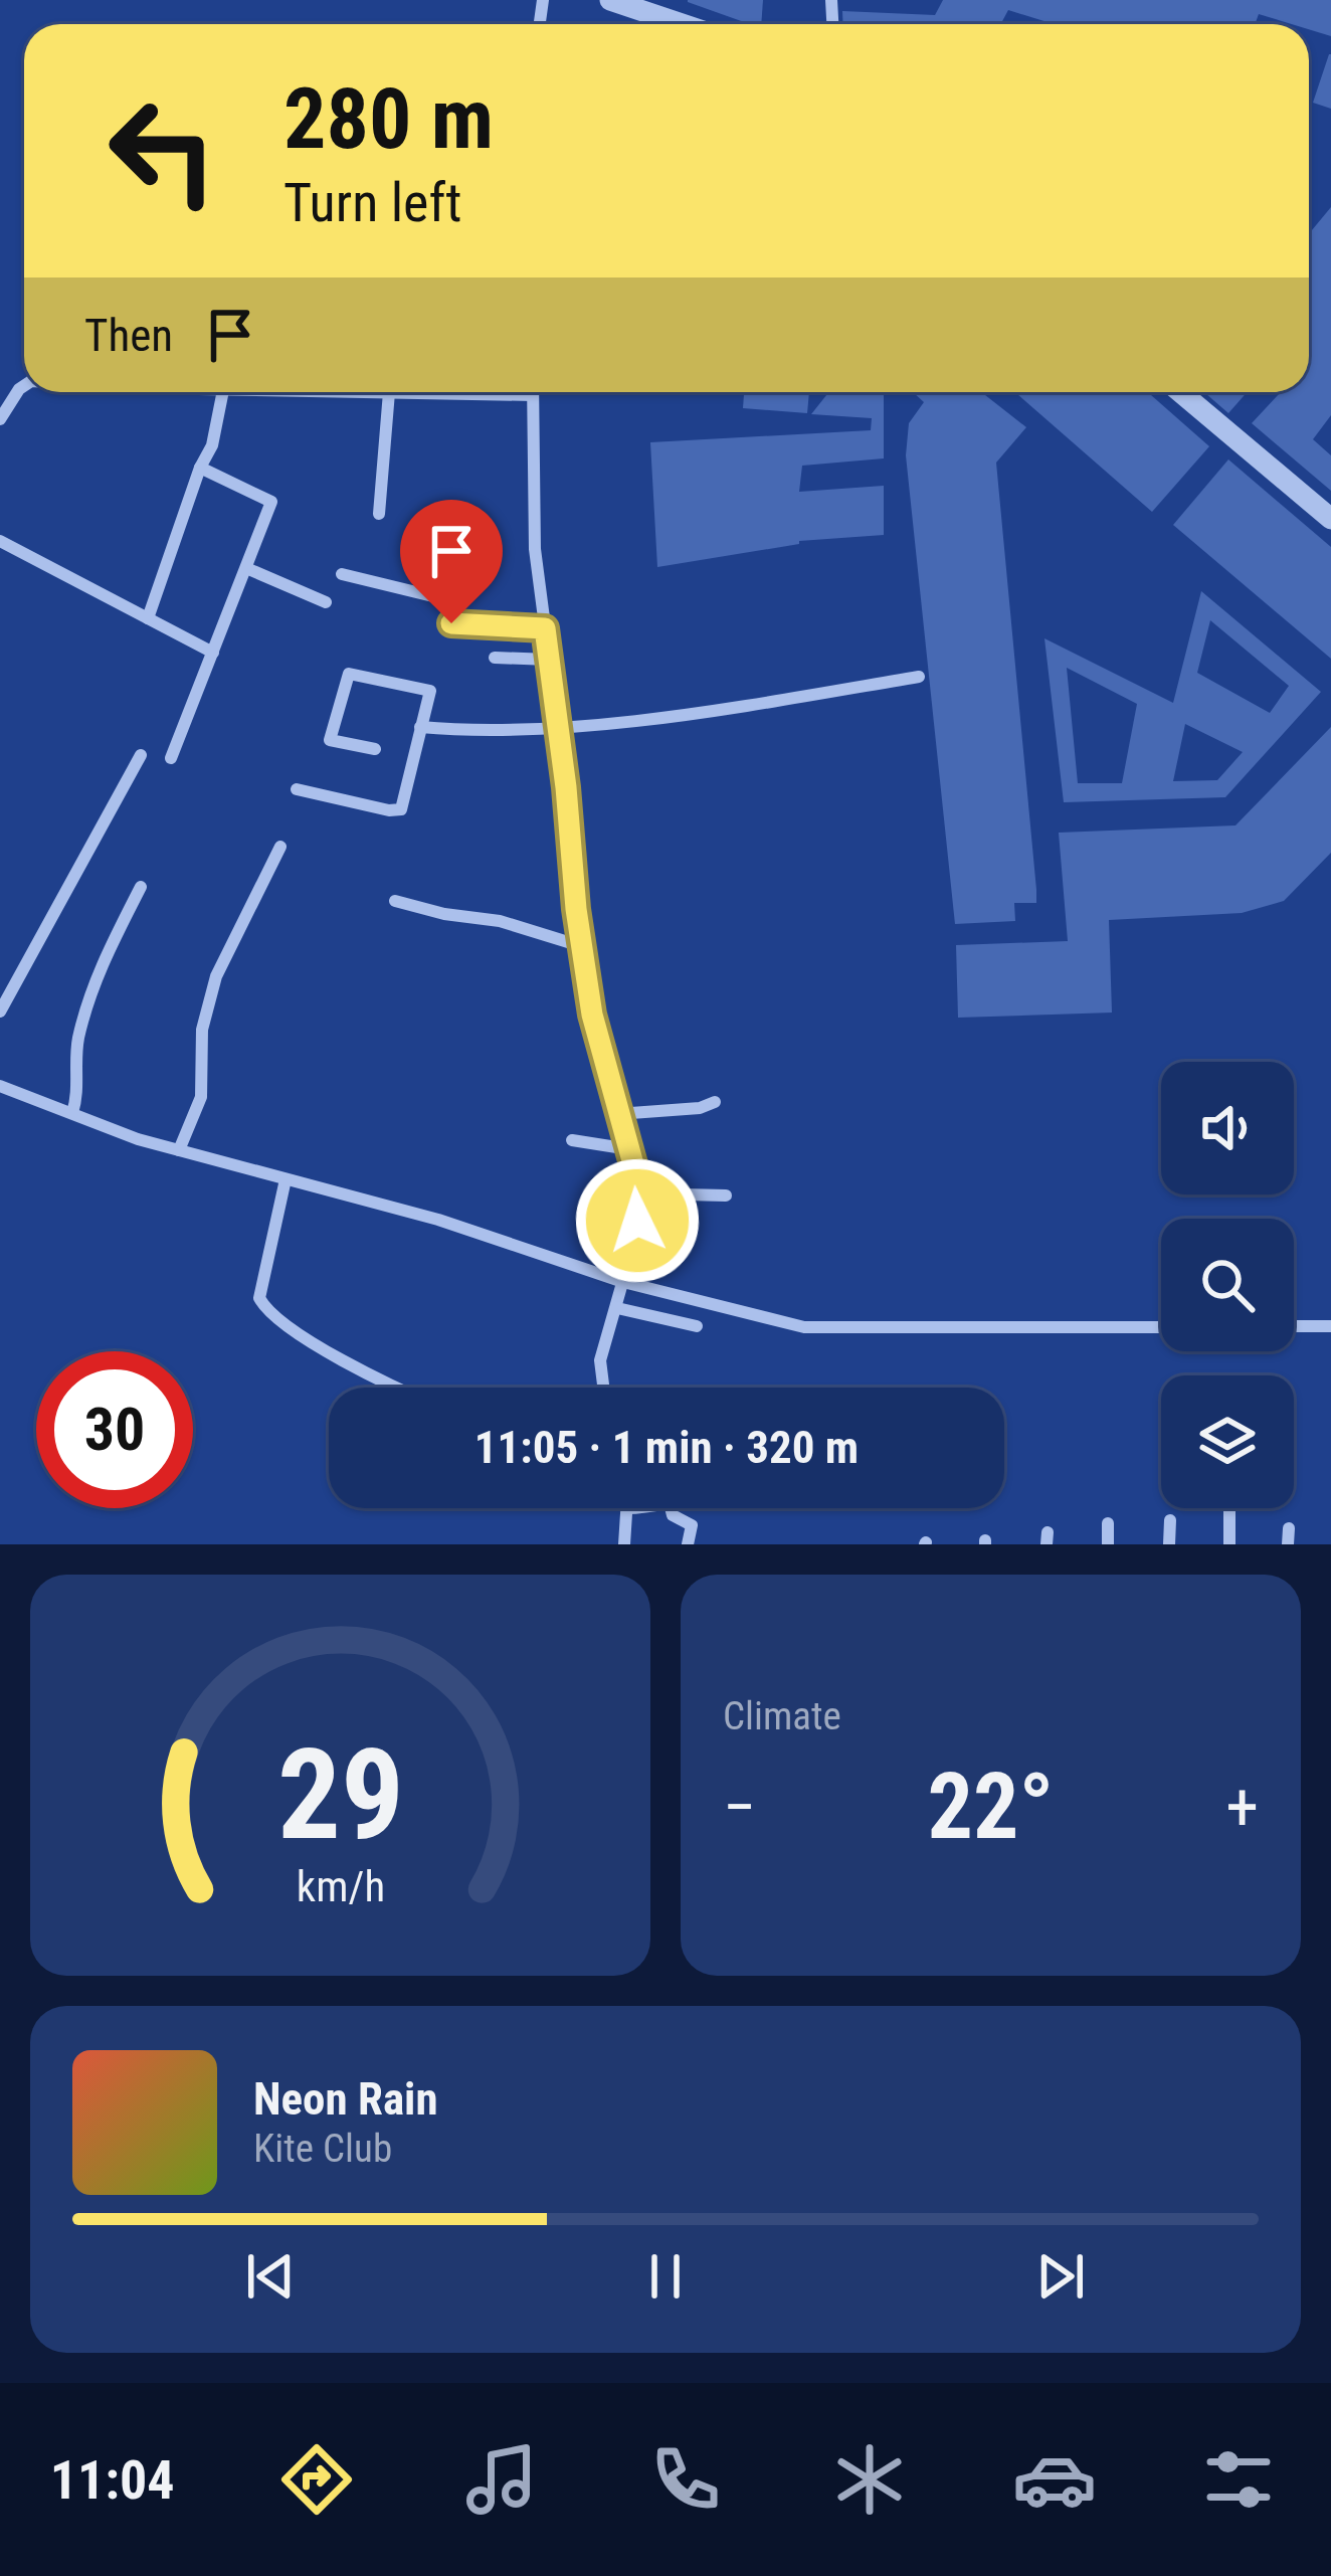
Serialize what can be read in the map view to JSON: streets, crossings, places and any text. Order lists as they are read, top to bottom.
{
  "page": {
    "turn": ["280 m", "Turn left"],
    "then": "Then",
    "limit": "30",
    "trip": "11:05 · 1 min · 320 m",
    "tile": "Climate",
    "heat": ["−", "22°", "+"],
    "song": ["Neon Rain", "Kite Club"],
    "tabs": "11:04",
    "gauge": ["29", "km/h"]
  }
}
